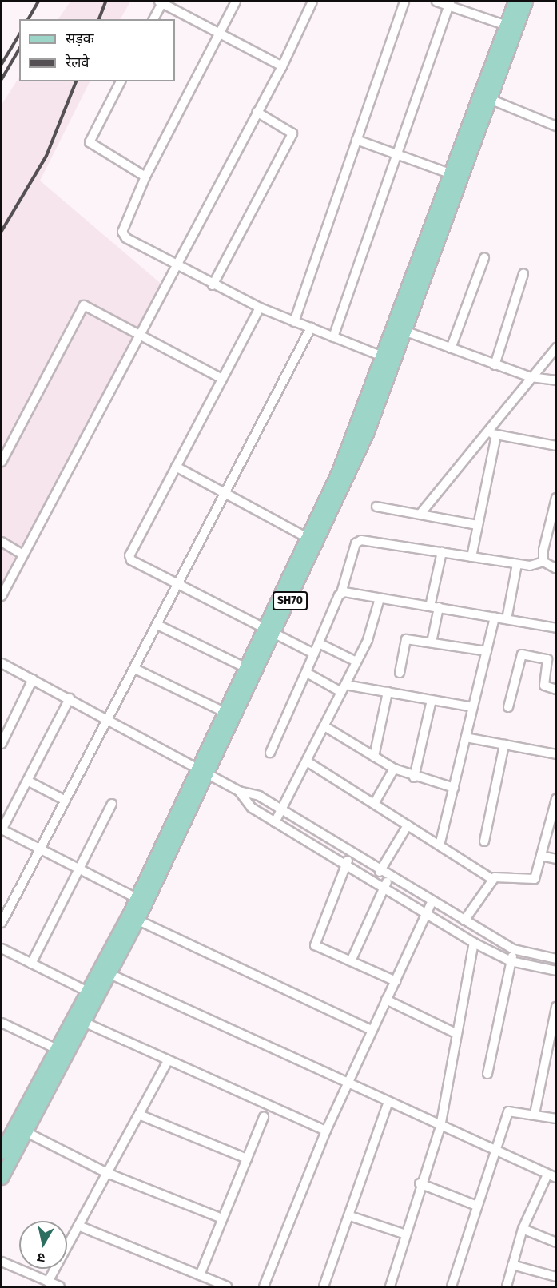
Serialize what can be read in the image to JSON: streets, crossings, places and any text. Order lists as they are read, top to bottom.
{
  "streets": {
    "main road": ["SH70"]
  },
  "legend": ["सड़क", "रेलवे"],
  "north": "bottom"
}
